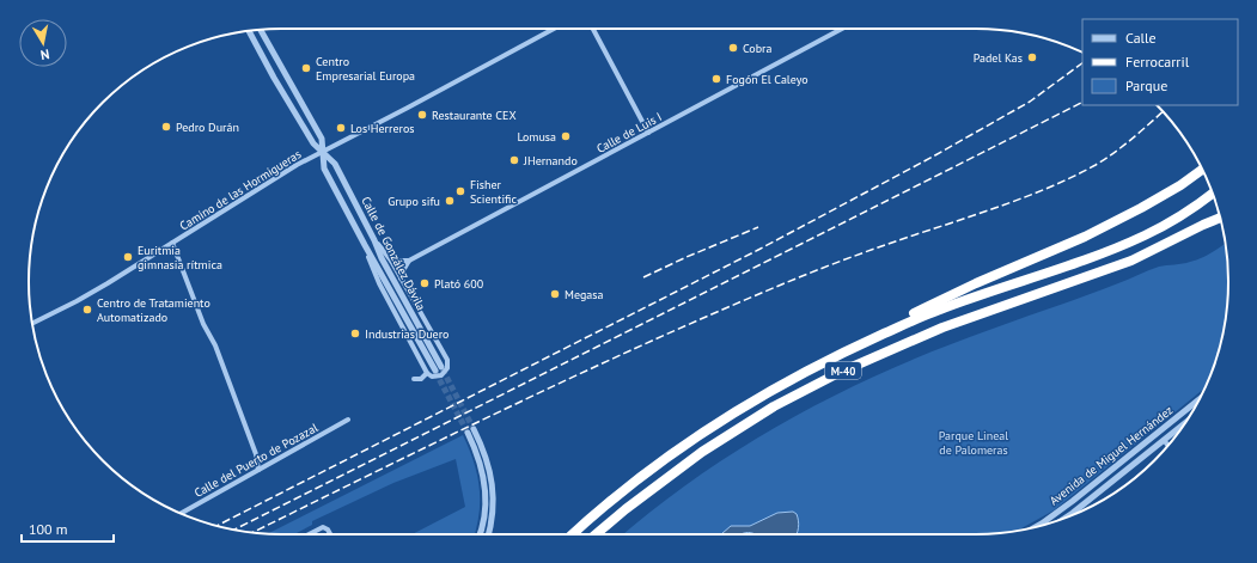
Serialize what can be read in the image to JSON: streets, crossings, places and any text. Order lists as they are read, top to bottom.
{
  "streets": {
    "highway": ["M-40"],
    "street": [
      "Calle de Luis I",
      "Camino de las Hormigueras",
      "Calle de González Dávila",
      "Avenida de Miguel Hernández",
      "Calle del Puerto de Pozazal"
    ]
  },
  "crossings": [
    ["Calle de Luis I", "Calle de González Dávila"],
    ["Camino de las Hormigueras", "Calle de González Dávila"]
  ],
  "parks": ["Parque Lineal de Palomeras"],
  "places": [
    "Cobra",
    "Padel Kas",
    "Centro Empresarial Europa",
    "Fogón El Caleyo",
    "Restaurante CEX",
    "Pedro Durán",
    "Los Herreros",
    "Lomusa",
    "JHernando",
    "Fisher Scientific",
    "Grupo sifu",
    "Euritmia gimnasia rítmica",
    "Plató 600",
    "Megasa",
    "Centro de Tratamiento Automatizado",
    "Industrias Duero"
  ],
  "legend": ["Calle", "Ferrocarril", "Parque"],
  "scale_bar": "100 m",
  "north": "bottom"
}
